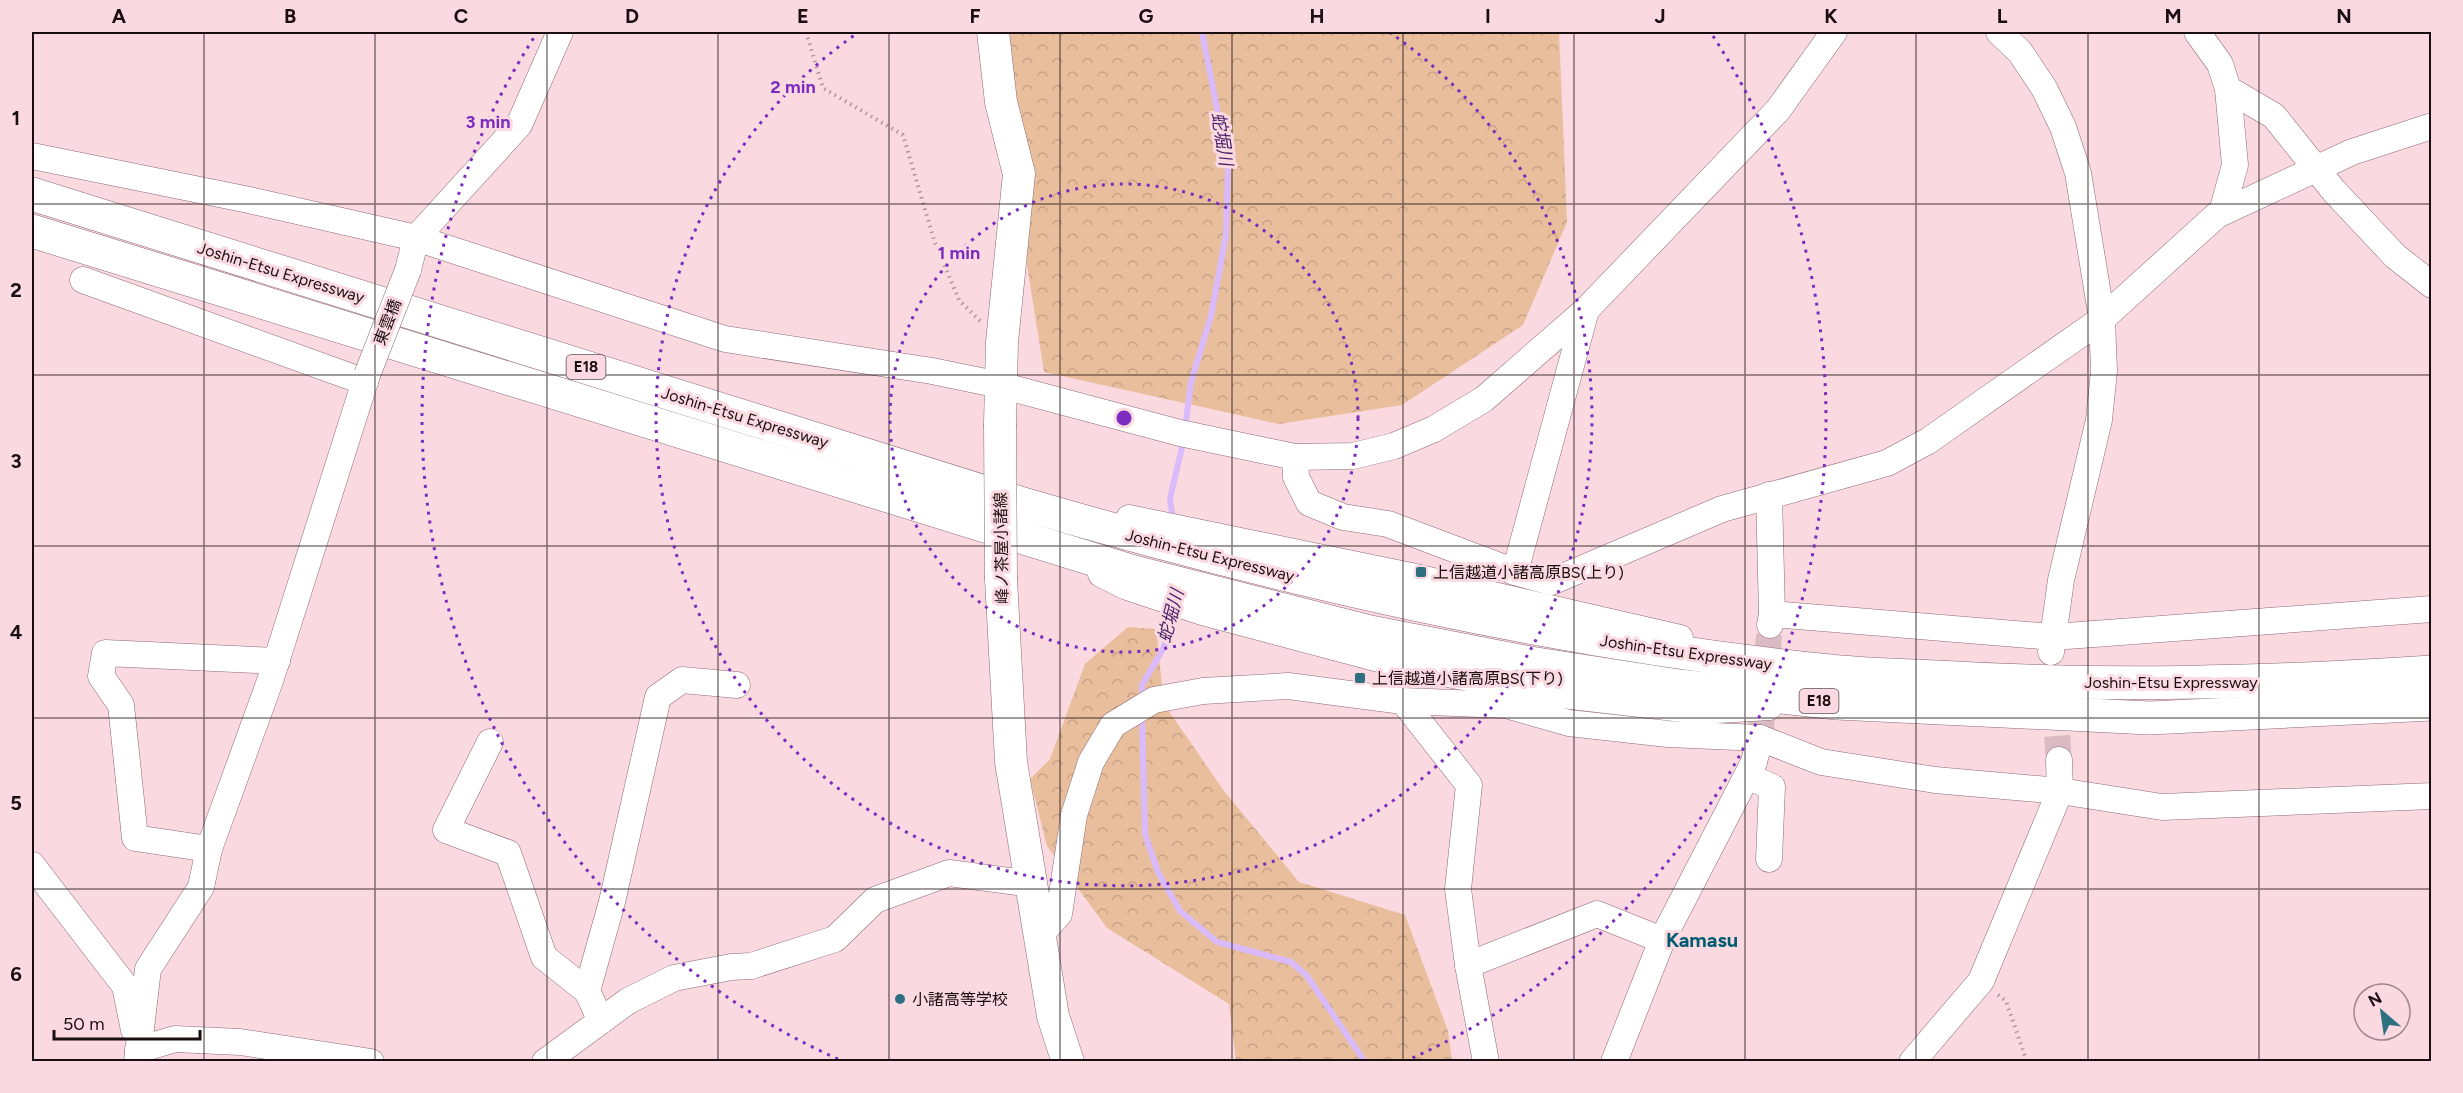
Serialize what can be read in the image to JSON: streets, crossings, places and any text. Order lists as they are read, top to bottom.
{
  "streets": {
    "highway": ["Joshin-Etsu Expressway", "E18"],
    "main road": ["峰ノ茶屋小諸線"],
    "street": ["東雲橋"]
  },
  "districts": ["Kamasu"],
  "water": ["蛇堀川"],
  "places": {
    "transit": ["上信越道小諸高原BS(上り)", "上信越道小諸高原BS(下り)"],
    "other": ["小諸高等学校"]
  },
  "scale_bar": "50 m",
  "north": "top left",
  "grid": {
    "columns": [
      "A",
      "B",
      "C",
      "D",
      "E",
      "F",
      "G",
      "H",
      "I",
      "J",
      "K",
      "L",
      "M",
      "N"
    ],
    "rows": [
      "1",
      "2",
      "3",
      "4",
      "5",
      "6"
    ]
  },
  "rings": ["2 min", "3 min", "1 min"]
}
